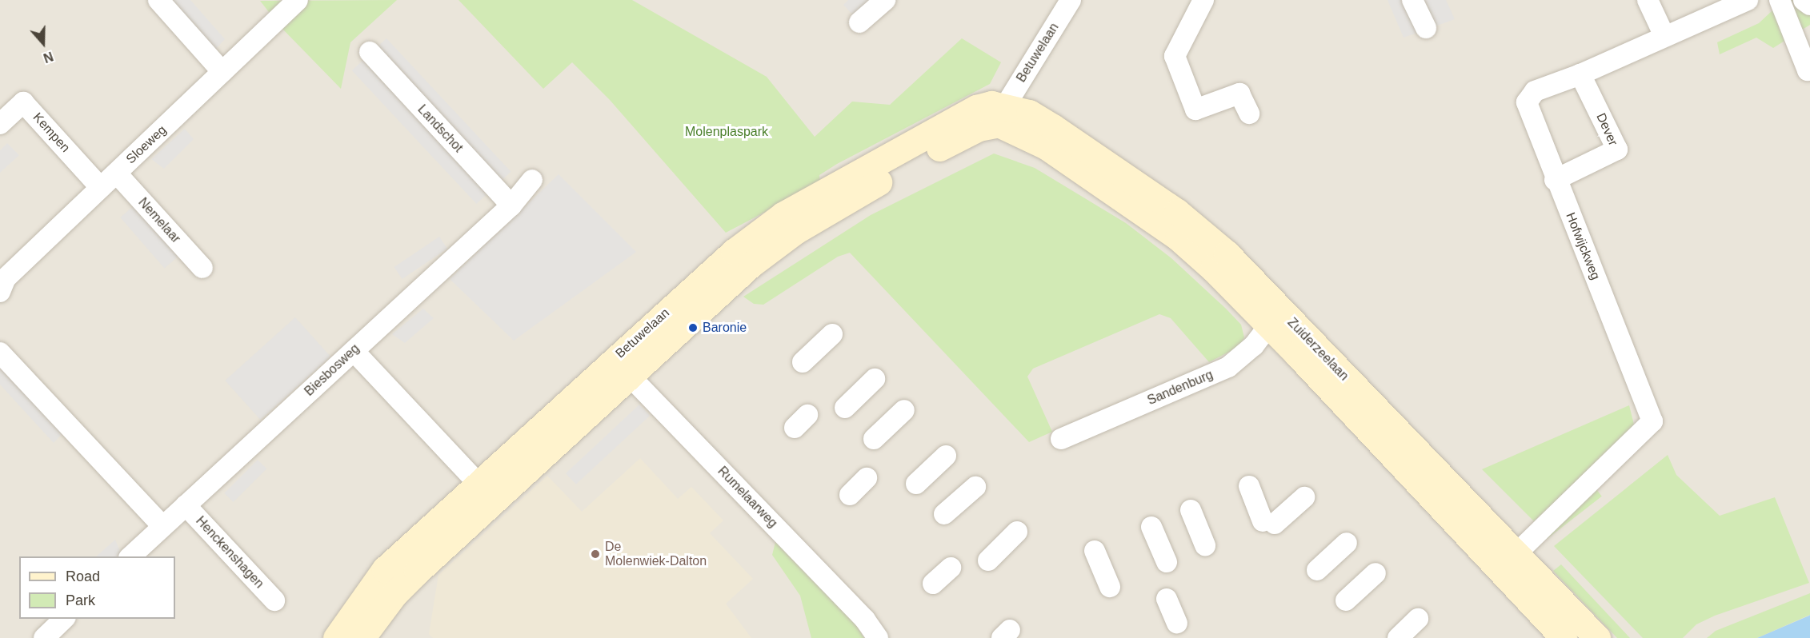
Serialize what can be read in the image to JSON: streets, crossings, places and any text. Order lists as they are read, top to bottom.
{
  "streets": {
    "street": [
      "Betuwelaan",
      "Landschot",
      "Dever",
      "Kempen",
      "Sloeweg",
      "Nemelaar",
      "Hofwijckweg",
      "Zuiderzeelaan",
      "Biesbosweg",
      "Sandenburg",
      "Rumelaarweg",
      "Henckenshagen"
    ]
  },
  "crossings": [
    ["Betuwelaan", "Zuiderzeelaan"],
    ["Betuwelaan", "Rumelaarweg"],
    ["Landschot", "Biesbosweg"],
    ["Dever", "Hofwijckweg"],
    ["Kempen", "Sloeweg"],
    ["Sloeweg", "Nemelaar"],
    ["Hofwijckweg", "Zuiderzeelaan"],
    ["Zuiderzeelaan", "Sandenburg"],
    ["Biesbosweg", "Henckenshagen"]
  ],
  "parks": ["Molenplaspark"],
  "places": ["Baronie", "De Molenwiek-Dalton"],
  "legend": ["Road", "Park"],
  "north": "bottom"
}
